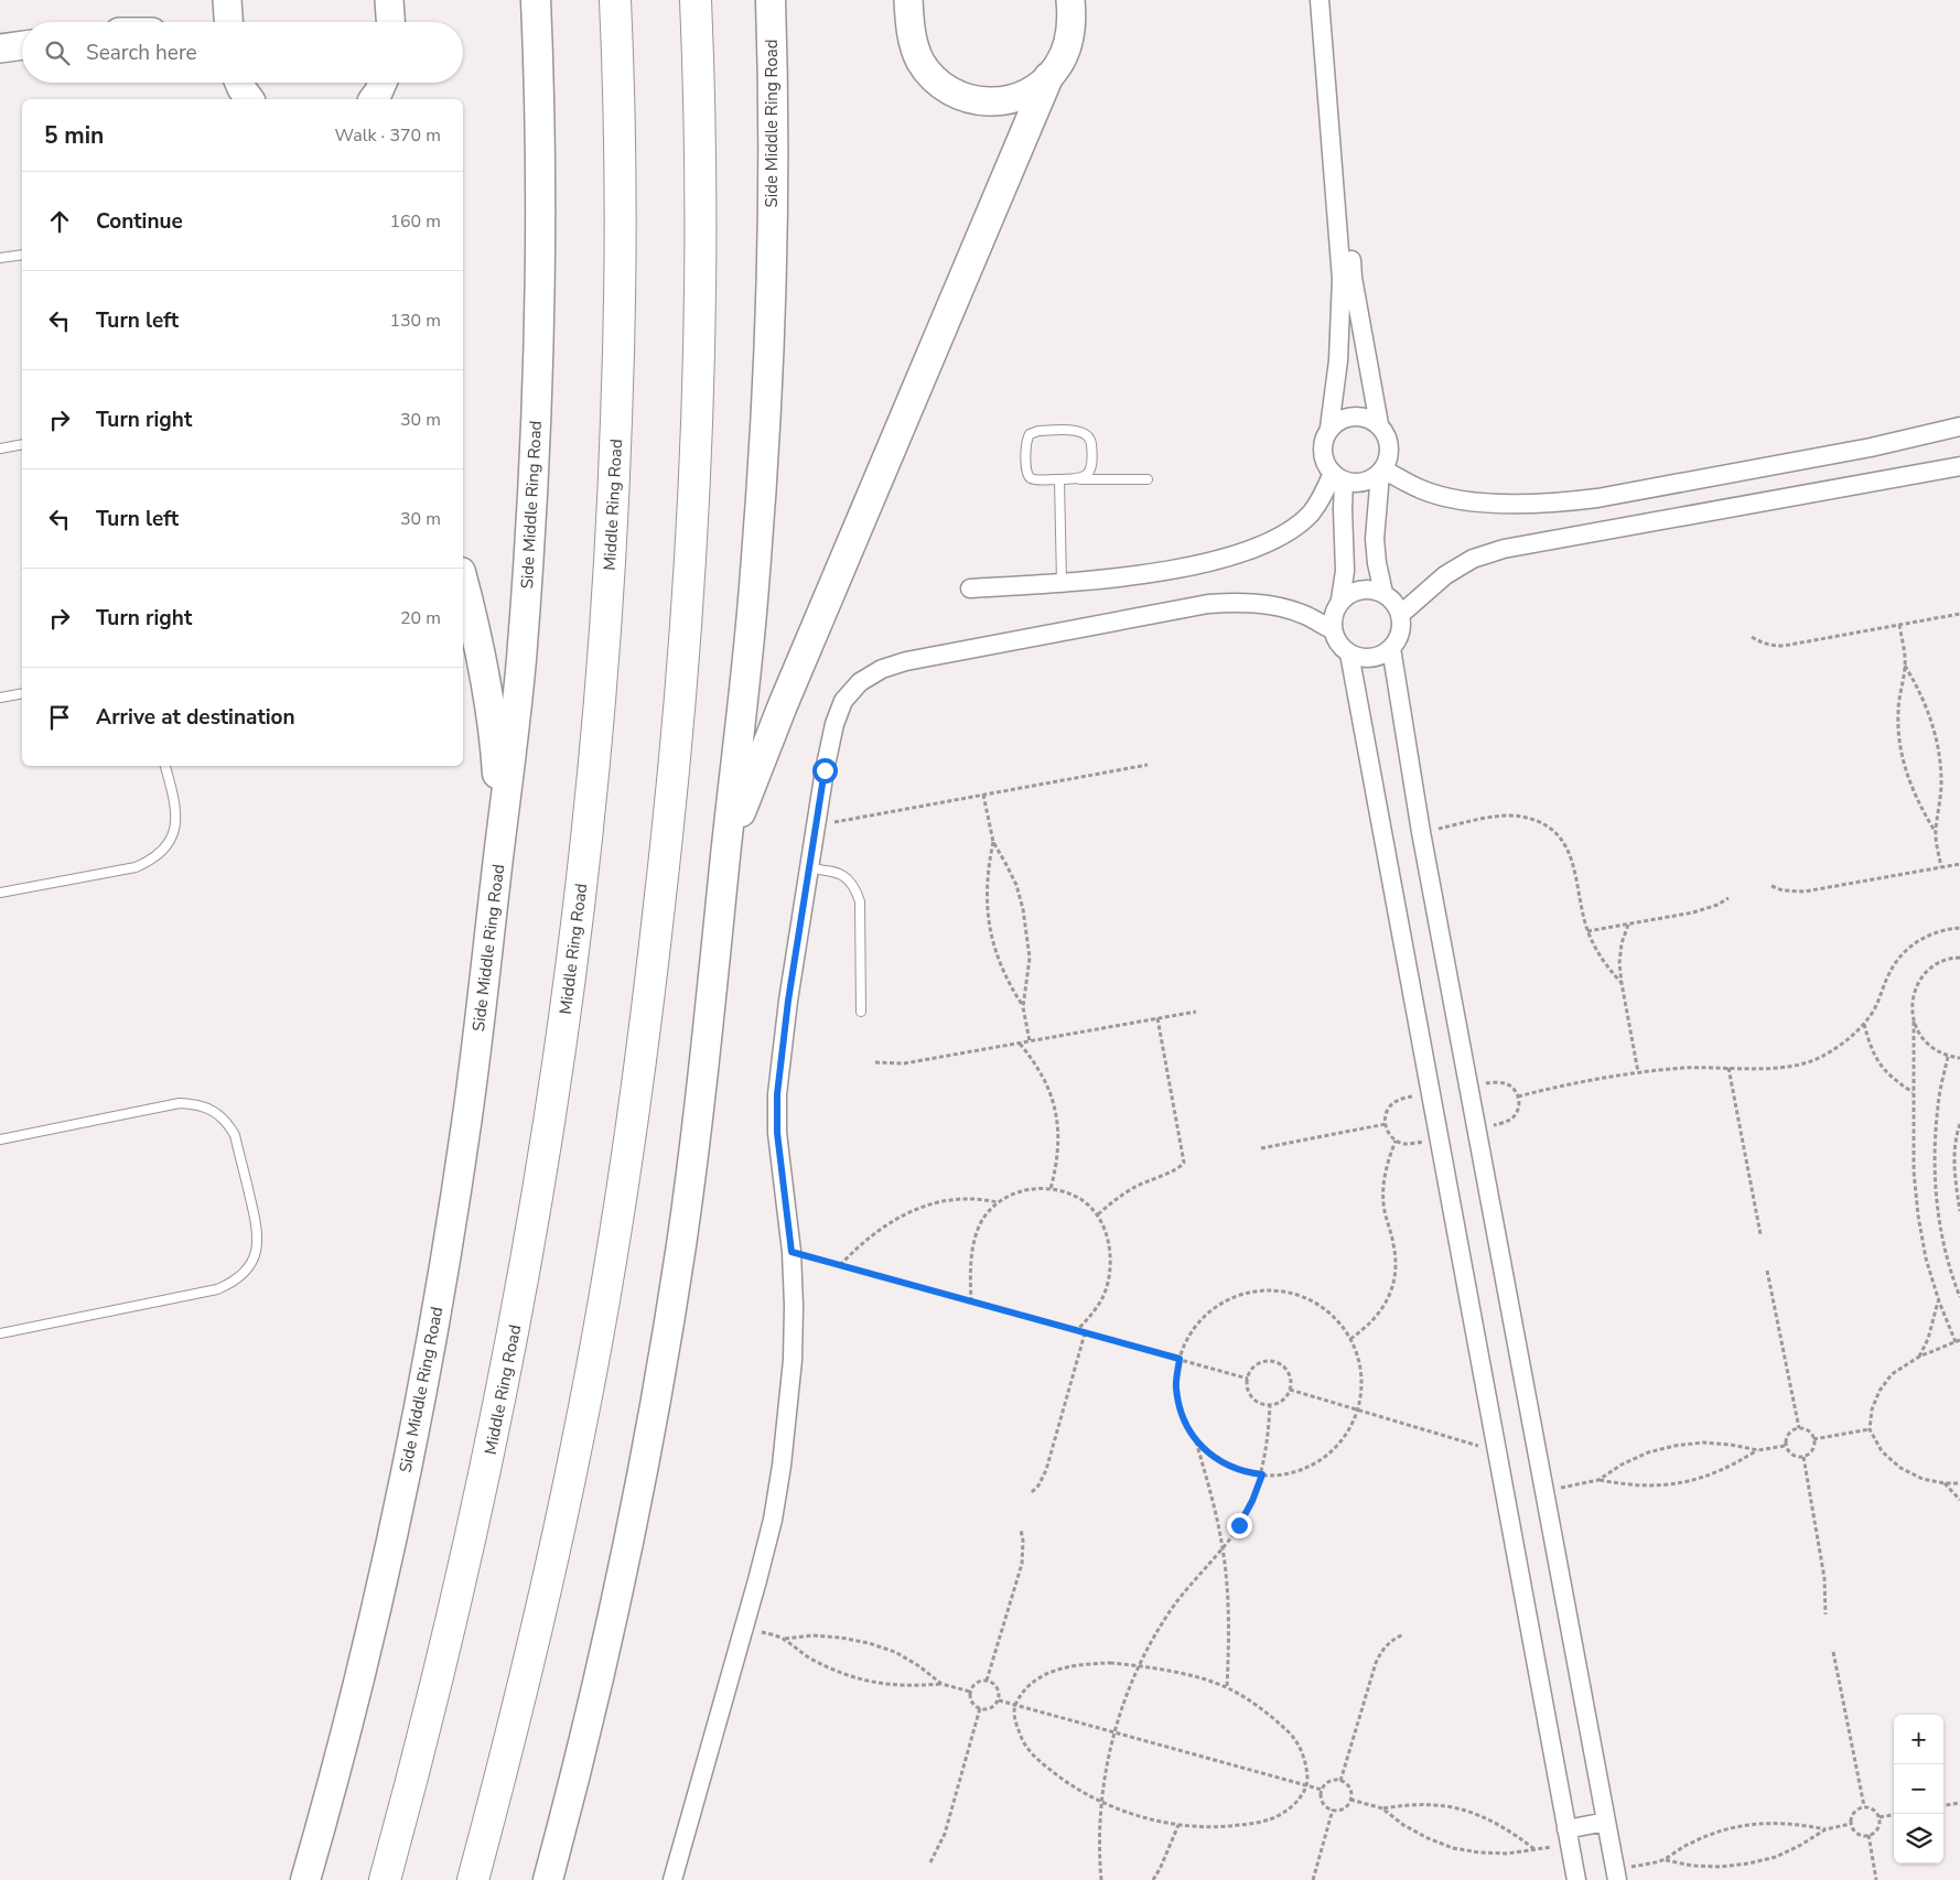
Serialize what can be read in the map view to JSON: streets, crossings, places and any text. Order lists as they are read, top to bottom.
{
  "streets": {
    "highway": ["Side Middle Ring Road", "Middle Ring Road"]
  },
  "page": {
    "search": "Search here",
    "heading": ["5 min", "Walk · 370 m"],
    "list": [
      ["Continue", "160 m"],
      ["Turn left", "130 m"],
      ["Turn right", "30 m"],
      ["Turn left", "30 m"],
      ["Turn right", "20 m"],
      "Arrive at destination"
    ],
    "map_buttons": ["+", "−"]
  }
}
